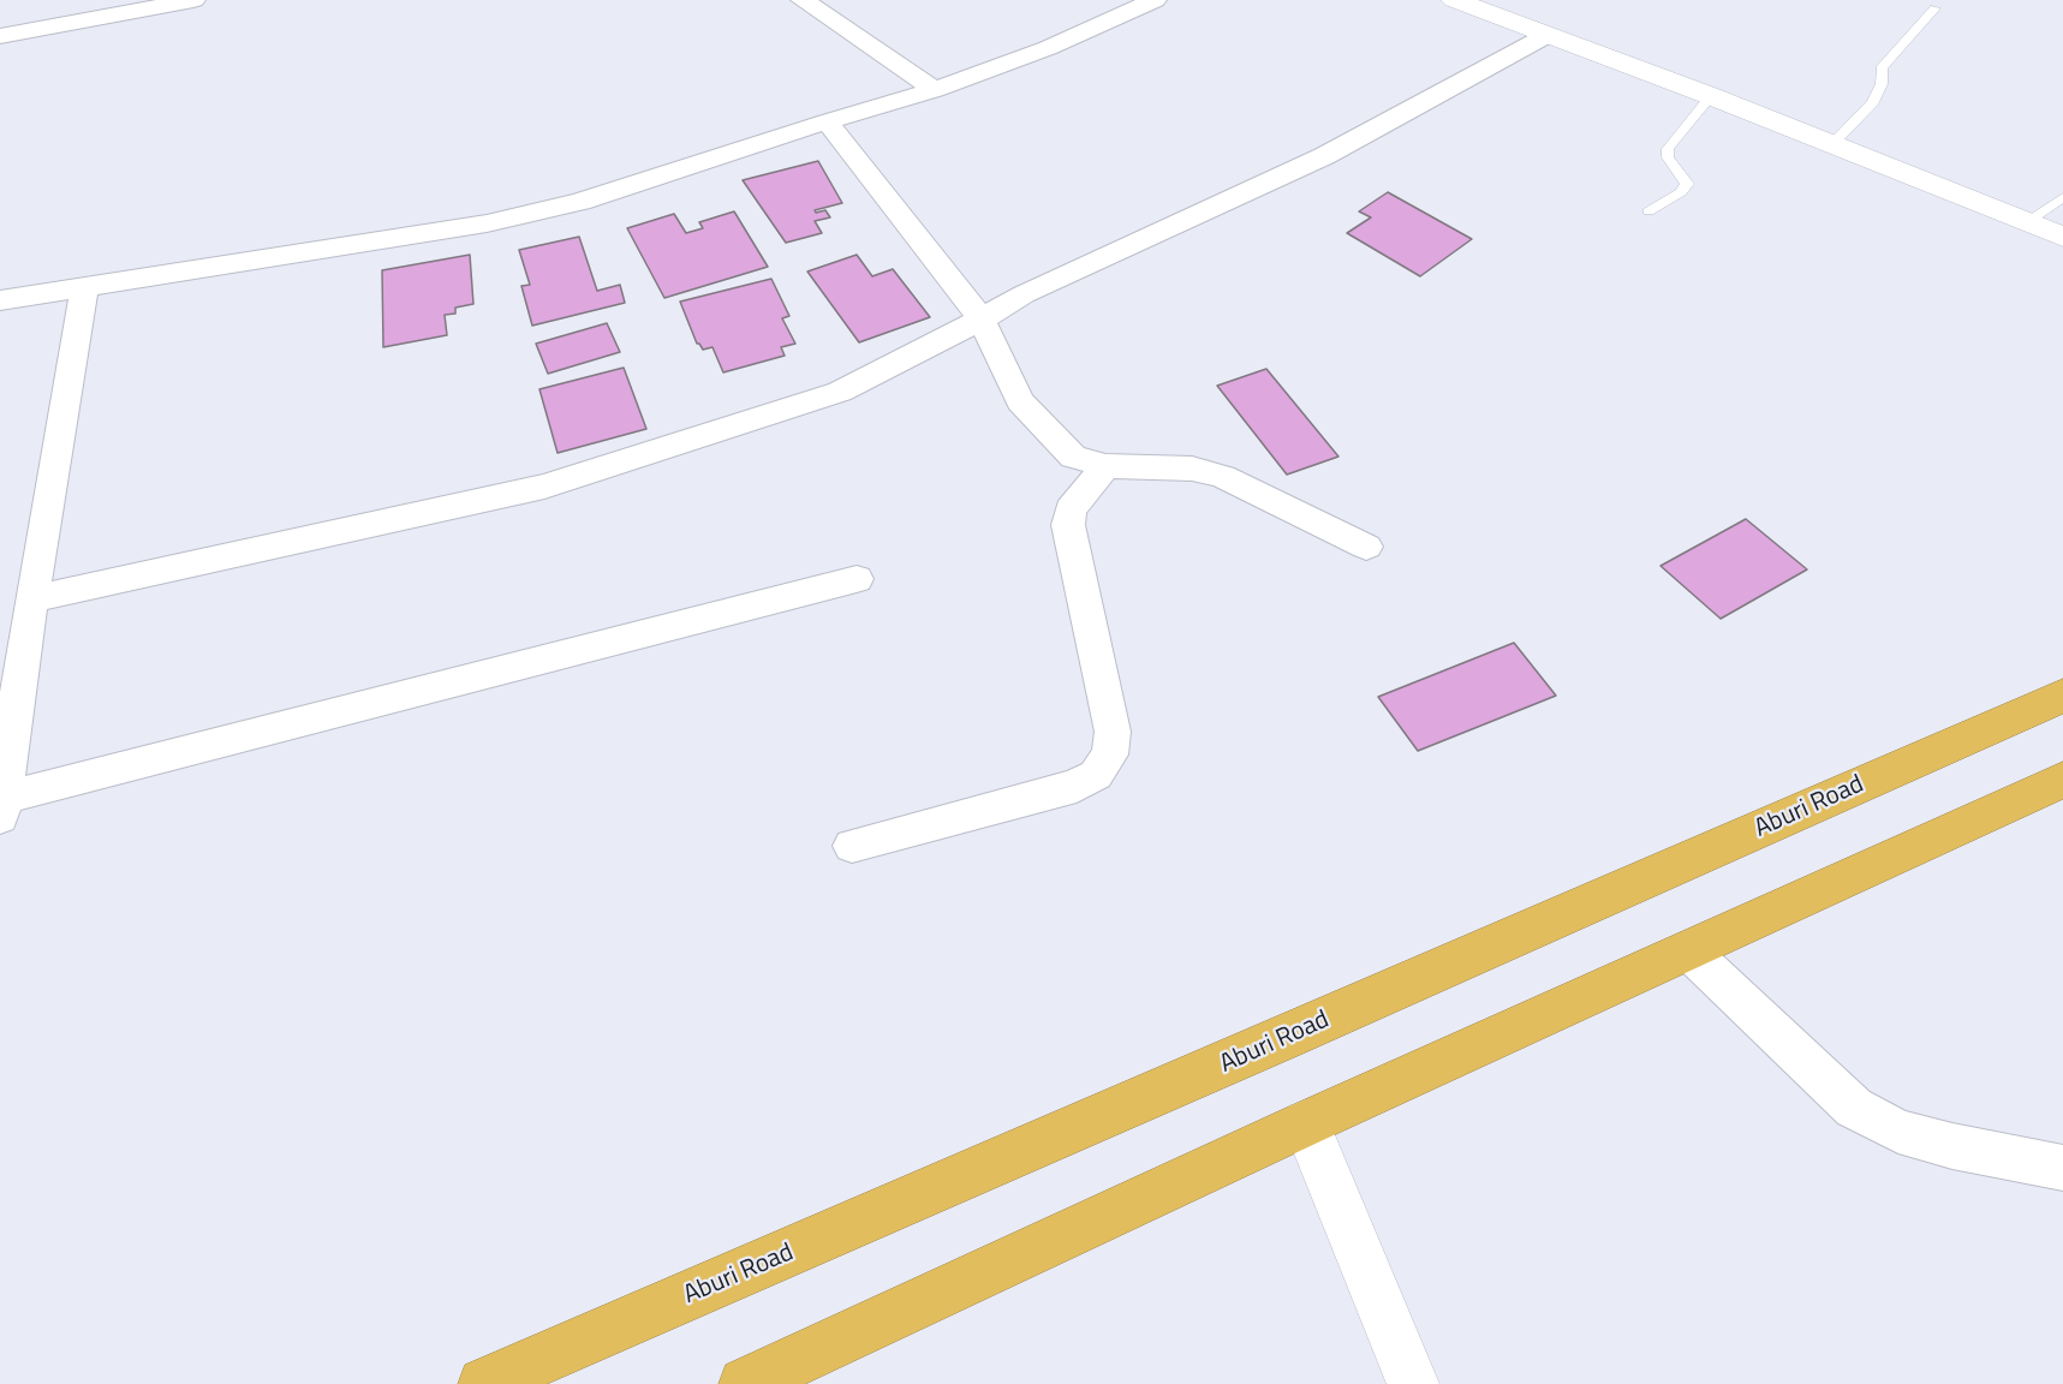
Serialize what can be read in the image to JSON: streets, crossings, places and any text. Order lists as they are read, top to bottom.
{
  "streets": {
    "highway": ["Aburi Road"]
  }
}
